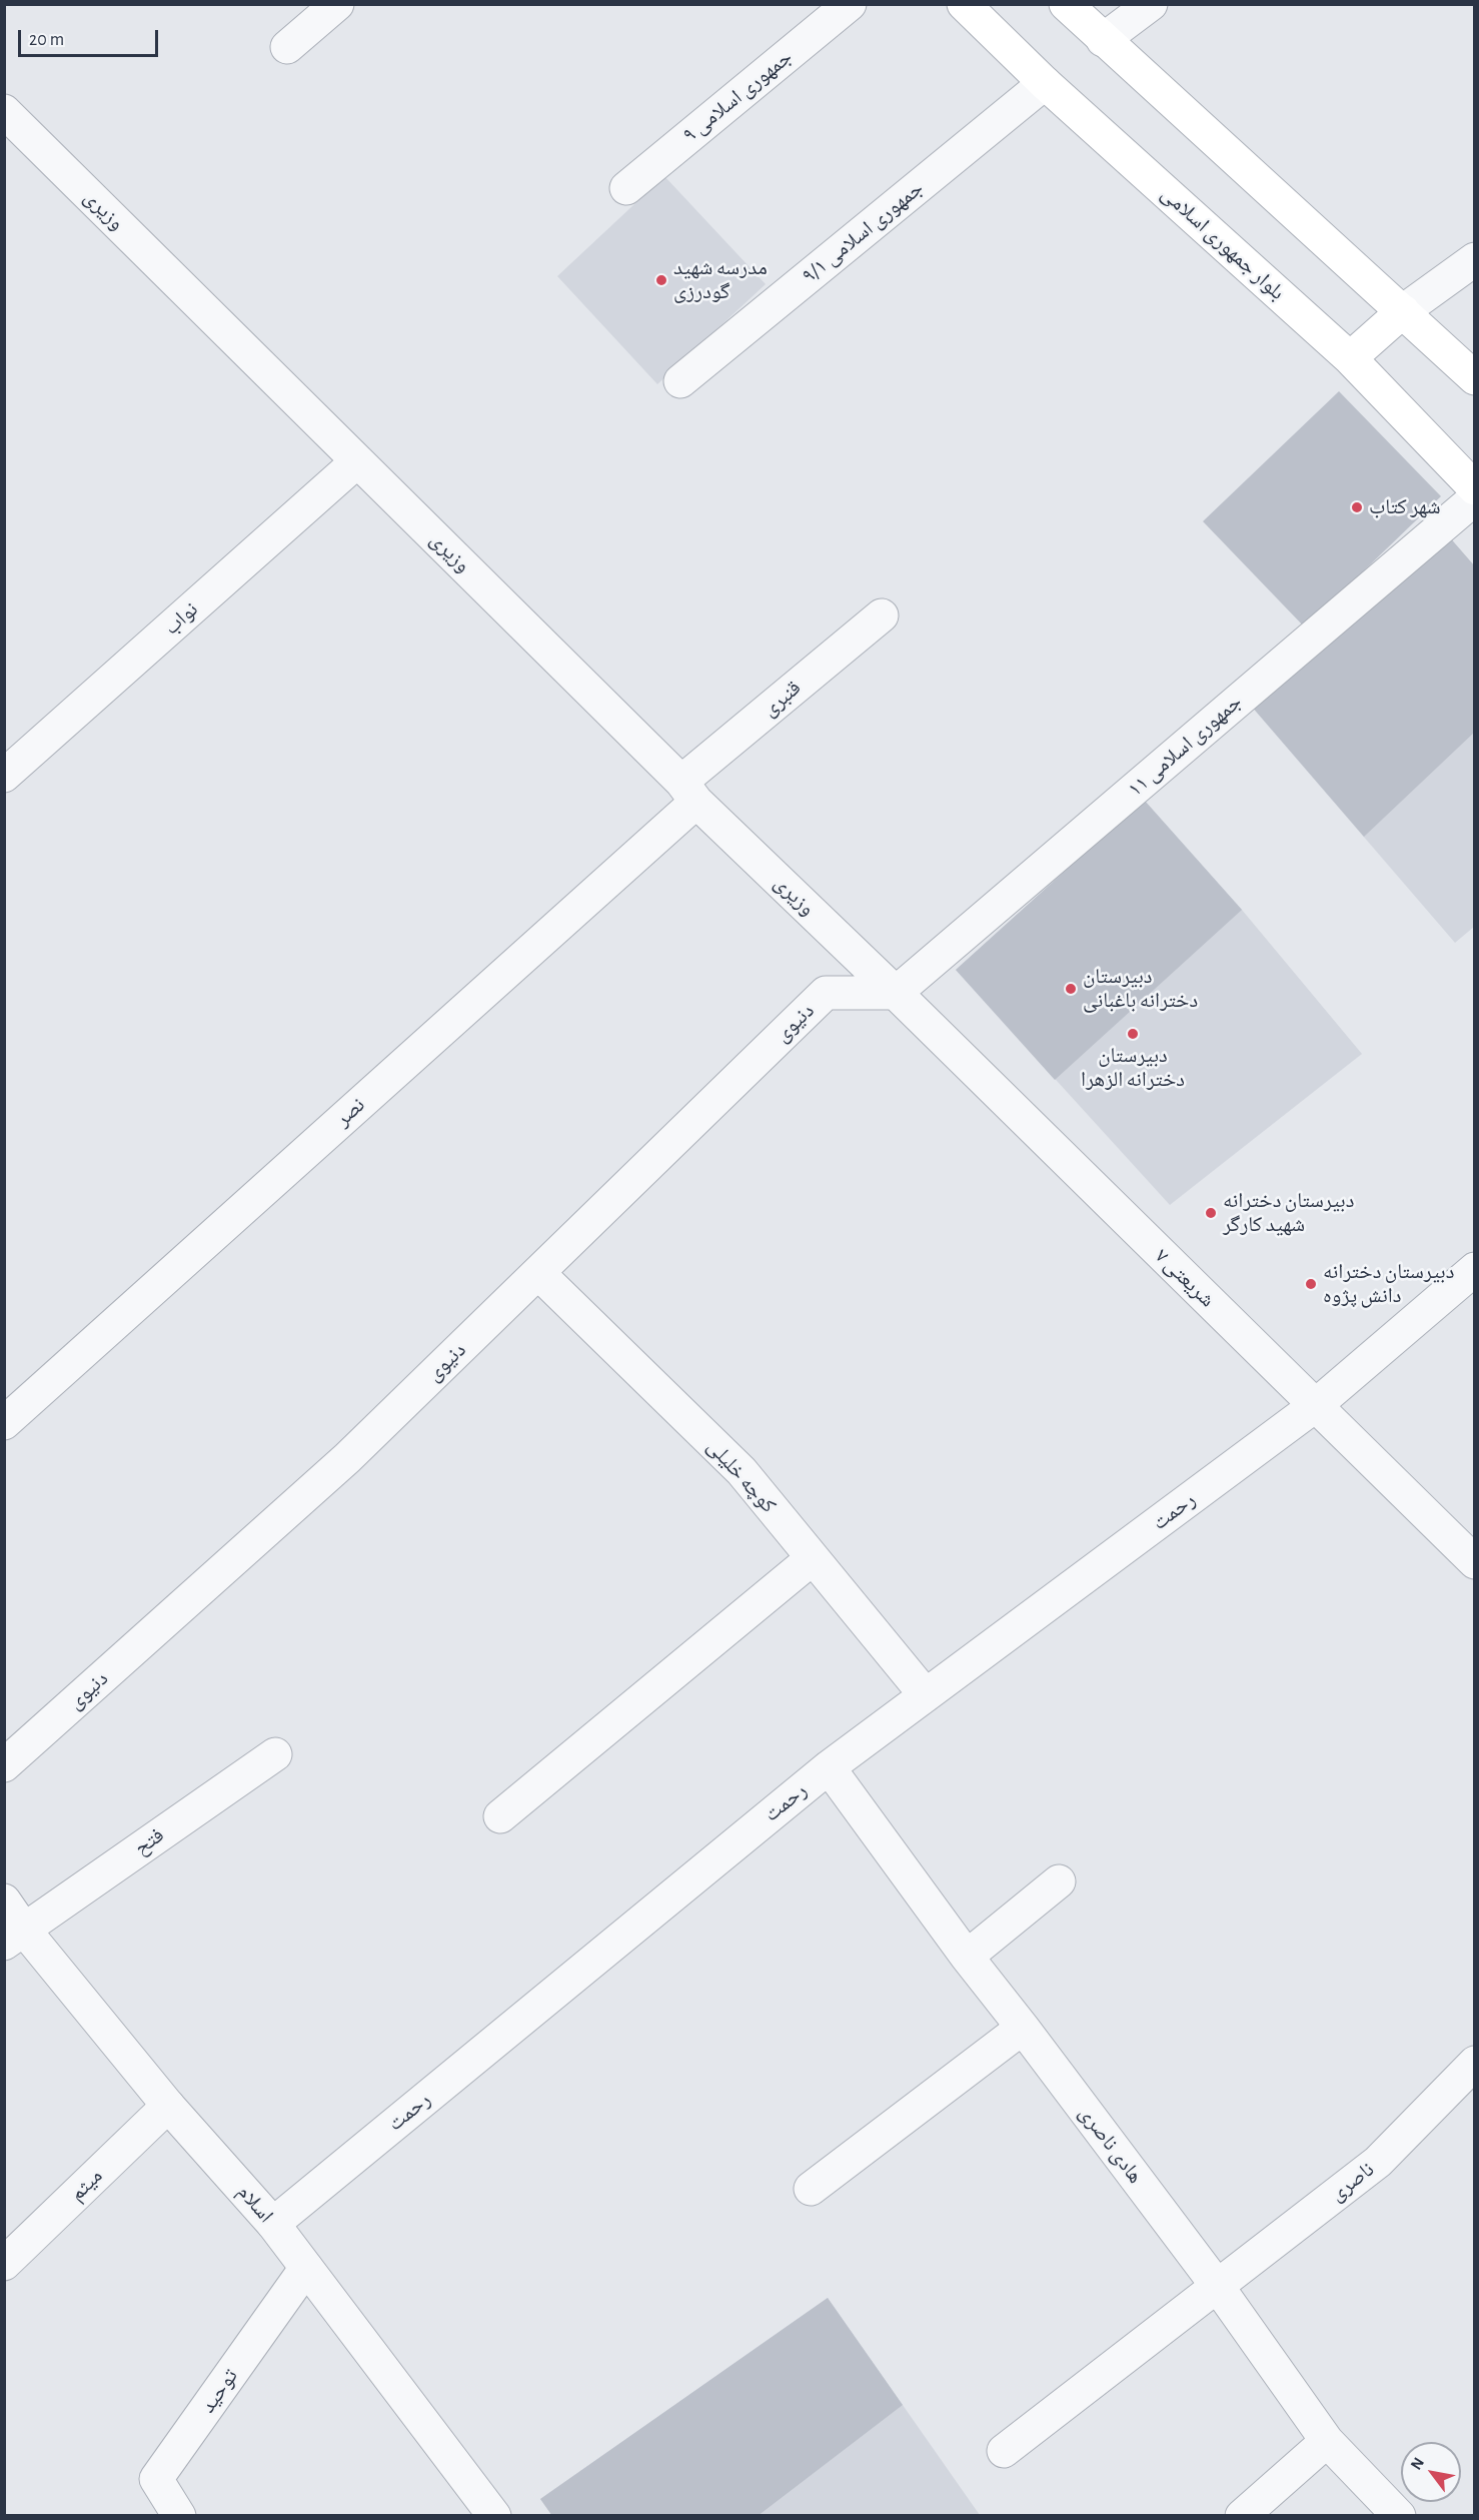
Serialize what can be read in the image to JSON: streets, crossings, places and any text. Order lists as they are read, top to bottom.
{
  "streets": {
    "main road": ["بلوار جمهوری اسلامی"],
    "street": [
      "جمهوری اسلامی ۹",
      "وزیری",
      "جمهوری اسلامی ۹/۱",
      "نواب",
      "قنبری",
      "جمهوری اسلامی ۱۱",
      "دنیوی",
      "نصر",
      "شریعتی ۷",
      "کوچه خلیلی",
      "رحمت",
      "فتح",
      "هادی ناصری",
      "ناصری",
      "میثم",
      "اسلام",
      "توحید"
    ]
  },
  "crossings": [
    ["وزیری", "نواب"],
    ["وزیری", "قنبری"],
    ["وزیری", "جمهوری اسلامی ۱۱"],
    ["وزیری", "دنیوی"],
    ["وزیری", "نصر"],
    ["وزیری", "شریعتی ۷"],
    ["جمهوری اسلامی ۹/۱", "بلوار جمهوری اسلامی"],
    ["قنبری", "نصر"],
    ["جمهوری اسلامی ۱۱", "دنیوی"],
    ["جمهوری اسلامی ۱۱", "شریعتی ۷"],
    ["دنیوی", "شریعتی ۷"],
    ["دنیوی", "کوچه خلیلی"],
    ["شریعتی ۷", "رحمت"],
    ["کوچه خلیلی", "رحمت"],
    ["رحمت", "هادی ناصری"],
    ["رحمت", "اسلام"],
    ["فتح", "اسلام"],
    ["هادی ناصری", "ناصری"],
    ["میثم", "اسلام"],
    ["اسلام", "توحید"]
  ],
  "places": [
    "مدرسه شهید گودرزی",
    "شهر کتاب",
    "دبیرستان دخترانه باغبانی",
    "دبیرستان دخترانه الزهرا",
    "دبیرستان دخترانه شهید کارگر",
    "دبیرستان دخترانه دانش پژوه"
  ],
  "scale_bar": "20 m",
  "north": "top left"
}
